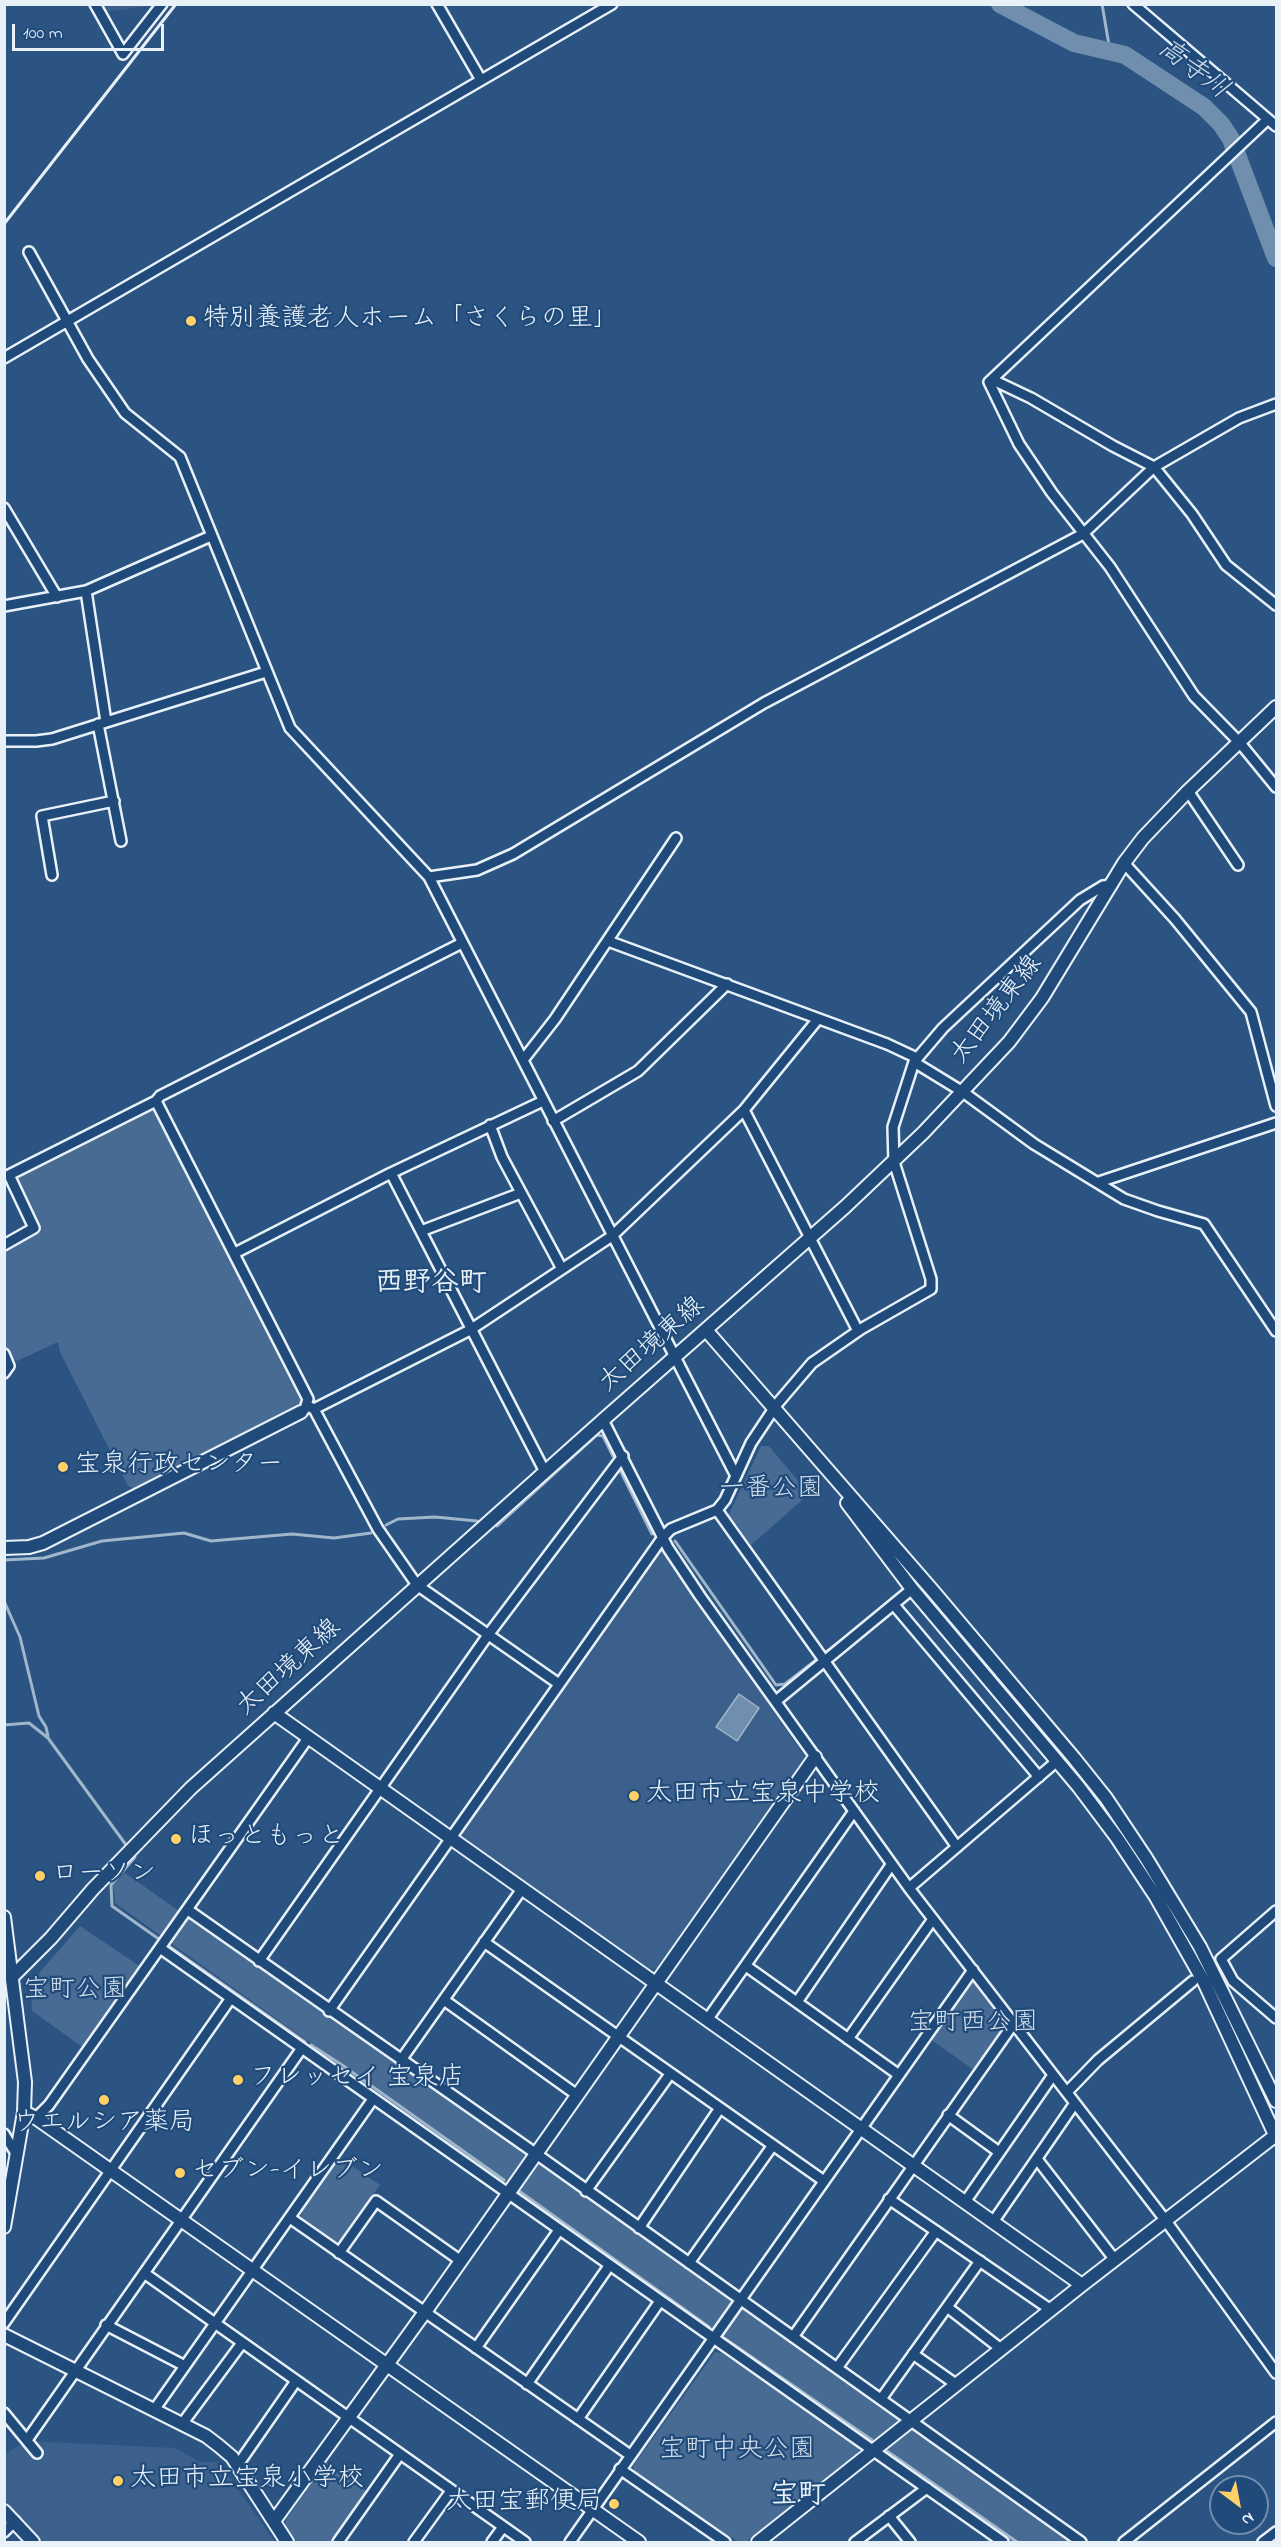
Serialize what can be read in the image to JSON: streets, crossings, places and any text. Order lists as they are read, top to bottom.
{
  "streets": {
    "street": ["太田境東線"]
  },
  "districts": ["西野谷町", "宝町"],
  "water": ["高寺川"],
  "parks": [
    "一番公園",
    "宝町公園",
    "宝町西公園",
    "宝町中央公園"
  ],
  "places": [
    "特別養護老人ホーム「さくらの里」",
    "宝泉行政センター",
    "太田市立宝泉中学校",
    "ほっともっと",
    "ローソン",
    "フレッセイ 宝泉店",
    "ウエルシア薬局",
    "セブン-イレブン",
    "太田市立宝泉小学校",
    "太田宝郵便局"
  ],
  "scale_bar": "100 m",
  "north": "bottom right"
}
